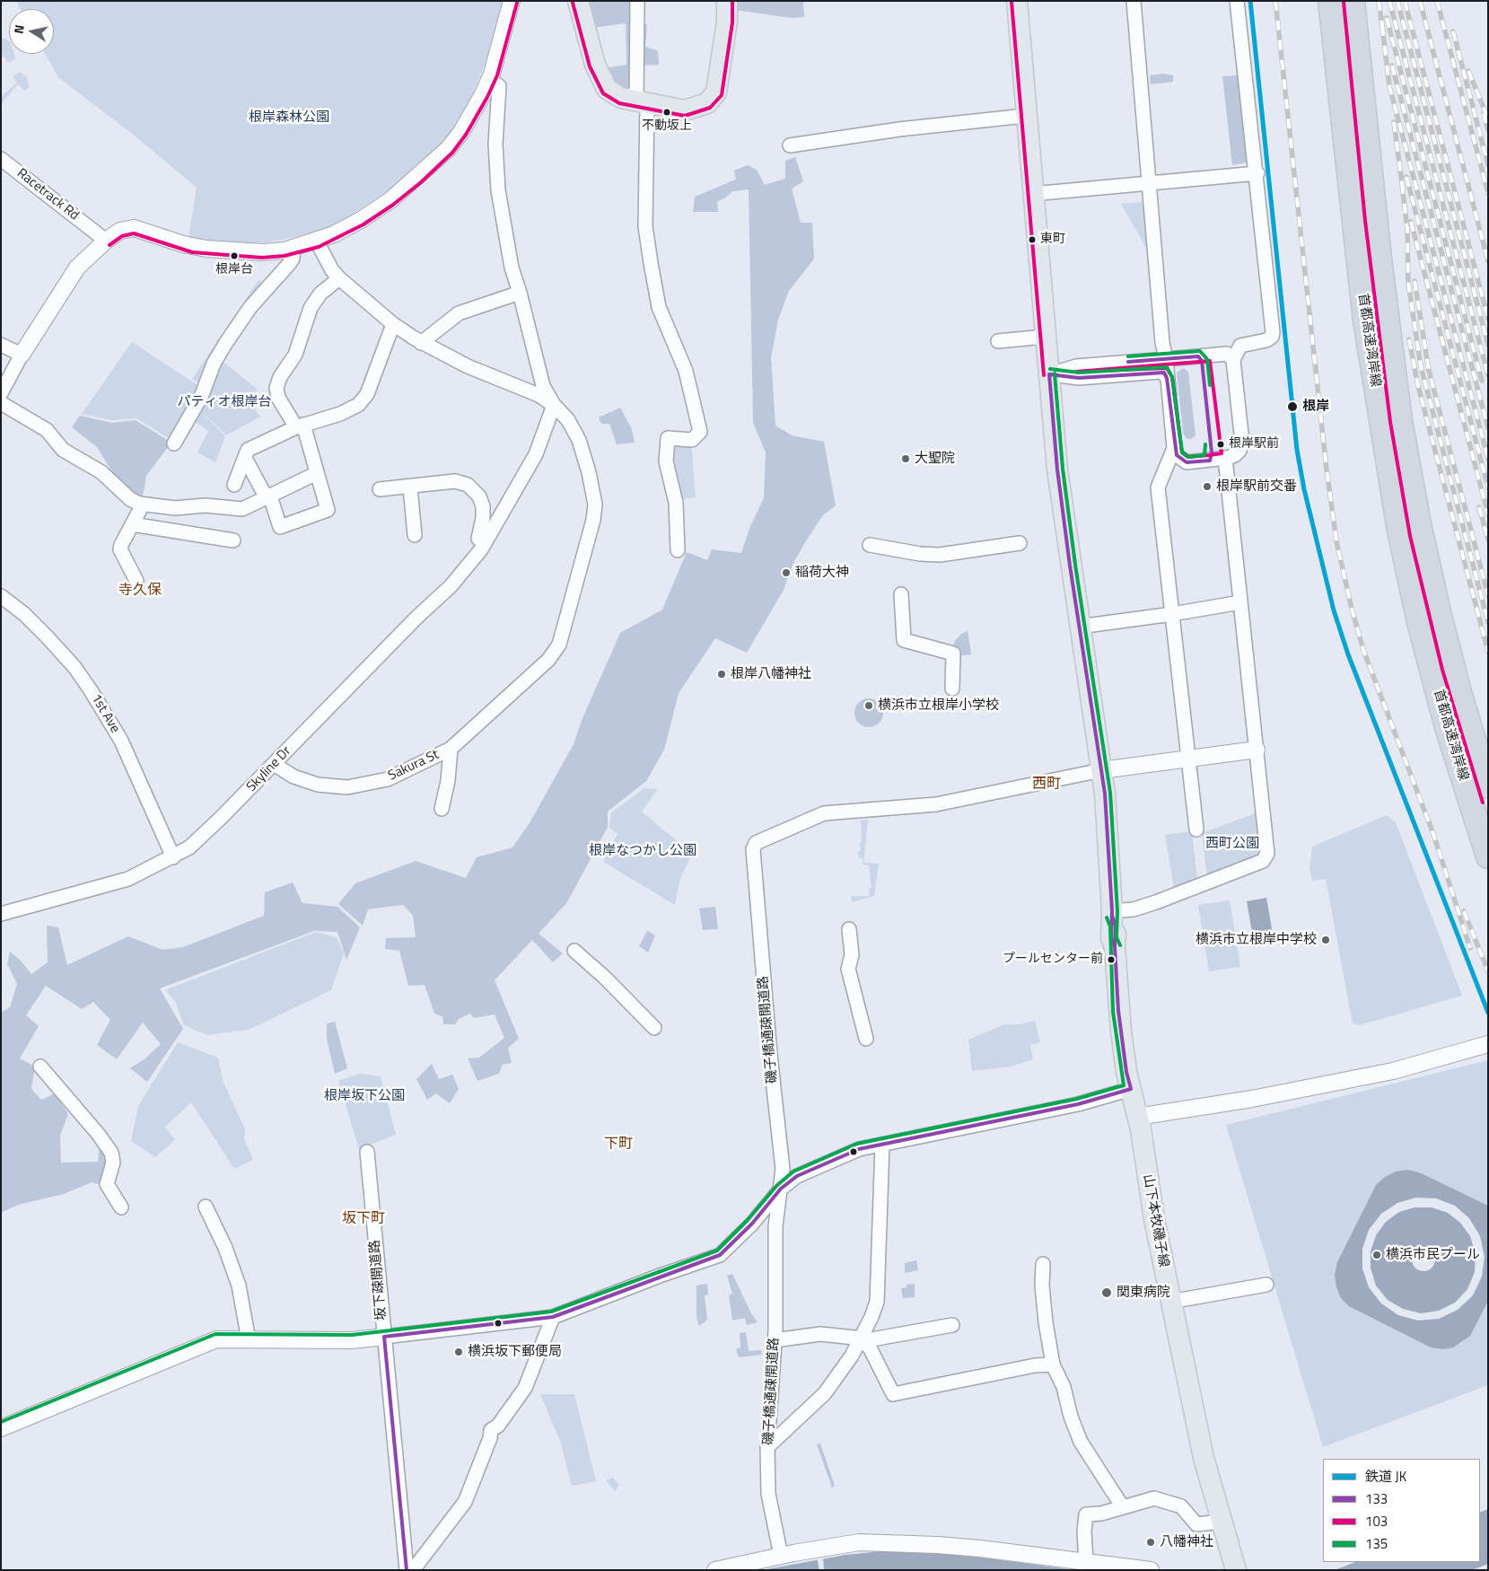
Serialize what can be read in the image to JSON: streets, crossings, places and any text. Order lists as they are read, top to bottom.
{
  "streets": {
    "highway": ["首都高速湾岸線"],
    "main road": ["山下本牧磯子線"],
    "street": [
      "Racetrack Rd",
      "1st Ave",
      "Sakura St",
      "Skyline Dr",
      "磯子橋通疎開道路",
      "坂下疎開道路"
    ]
  },
  "crossings": [
    ["1st Ave", "Skyline Dr"],
    ["Sakura St", "Skyline Dr"],
    ["磯子橋通疎開道路", "山下本牧磯子線"]
  ],
  "districts": [
    "寺久保",
    "西町",
    "下町",
    "坂下町"
  ],
  "parks": [
    "根岸森林公園",
    "パティオ根岸台",
    "西町公園",
    "根岸なつかし公園",
    "根岸坂下公園"
  ],
  "places": [
    "不動坂上",
    "東町",
    "根岸台",
    "根岸",
    "根岸駅前",
    "大聖院",
    "根岸駅前交番",
    "稲荷大神",
    "根岸八幡神社",
    "横浜市立根岸小学校",
    "横浜市立根岸中学校",
    "プールセンター前",
    "横浜市民プール",
    "関東病院",
    "横浜坂下郵便局",
    "八幡神社"
  ],
  "lines": [
    "rail line JK",
    "transit line 103",
    "transit line 135",
    "transit line 133"
  ],
  "legend": [
    "鉄道 JK",
    "133",
    "103",
    "135"
  ],
  "north": "left"
}
